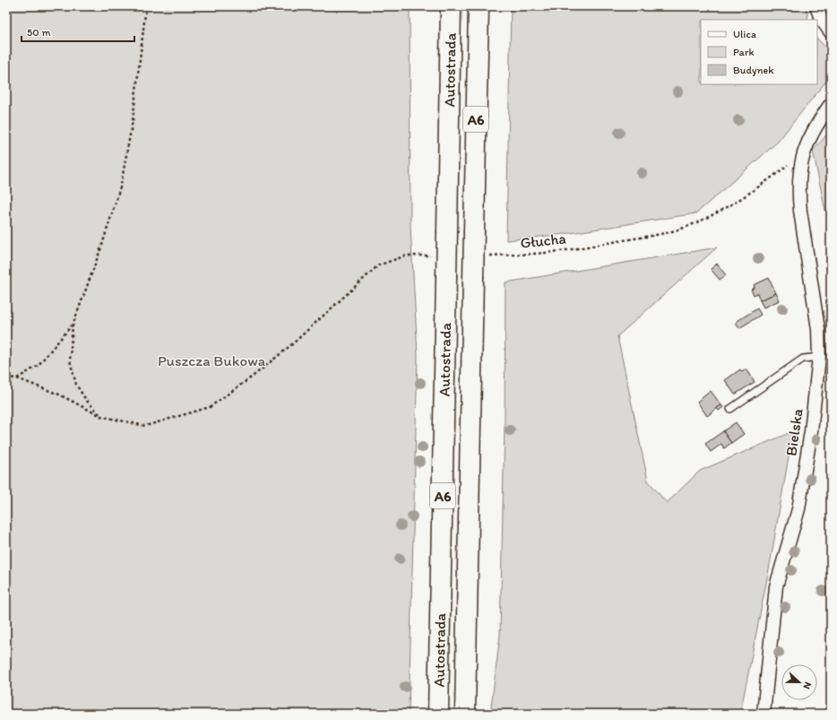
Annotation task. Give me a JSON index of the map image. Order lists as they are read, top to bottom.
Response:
{
  "streets": {
    "highway": ["Autostrada", "A6"],
    "street": ["Bielska"],
    "path": ["Głucha"]
  },
  "crossings": [
    ["Głucha", "Bielska"]
  ],
  "parks": ["Puszcza Bukowa"],
  "legend": ["Ulica", "Park", "Budynek"],
  "scale_bar": "50 m",
  "north": "right"
}
